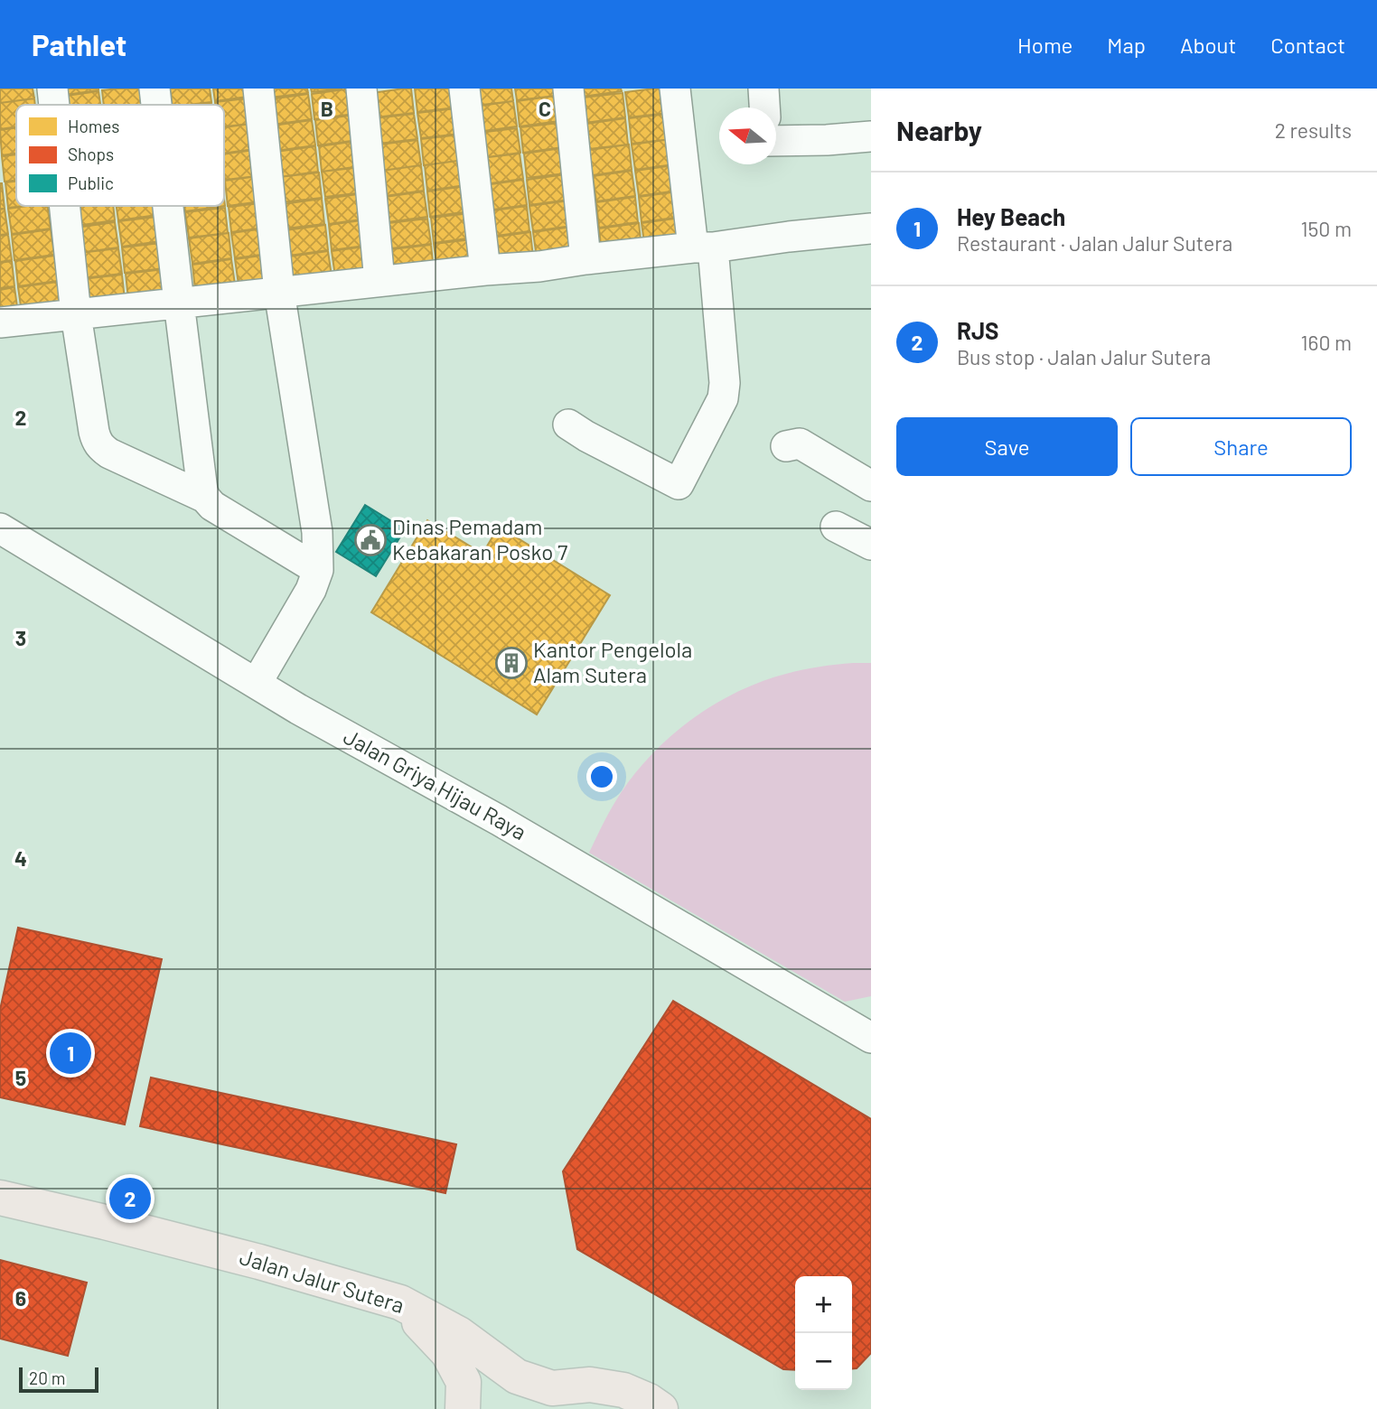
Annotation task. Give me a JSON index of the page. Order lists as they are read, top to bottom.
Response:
{
  "streets": {
    "main road": ["Jalan Jalur Sutera"],
    "street": ["Jalan Griya Hijau Raya"]
  },
  "places": {
    "public building": ["Dinas Pemadam Kebakaran Posko 7"],
    "building": ["Kantor Pengelola Alam Sutera"]
  },
  "legend": ["Homes", "Shops", "Public"],
  "scale_bar": "20 m",
  "north": "left",
  "page": {
    "header": "Pathlet",
    "nav": [
      "Home",
      "Map",
      "About",
      "Contact"
    ],
    "heading": ["Nearby", "2 results"],
    "list": [
      {
        "mark": "1",
        "name": "Hey Beach",
        "note": "Restaurant · Jalan Jalur Sutera",
        "value": "150 m"
      },
      {
        "mark": "2",
        "name": "RJS",
        "note": "Bus stop · Jalan Jalur Sutera",
        "value": "160 m"
      }
    ],
    "buttons": ["Save", "Share"],
    "pins": ["1", "2"],
    "map_buttons": ["+", "−"],
    "scale": "20 m"
  },
  "grid": {
    "columns": ["B", "C"],
    "rows": [
      "2",
      "3",
      "4",
      "5",
      "6"
    ]
  }
}
